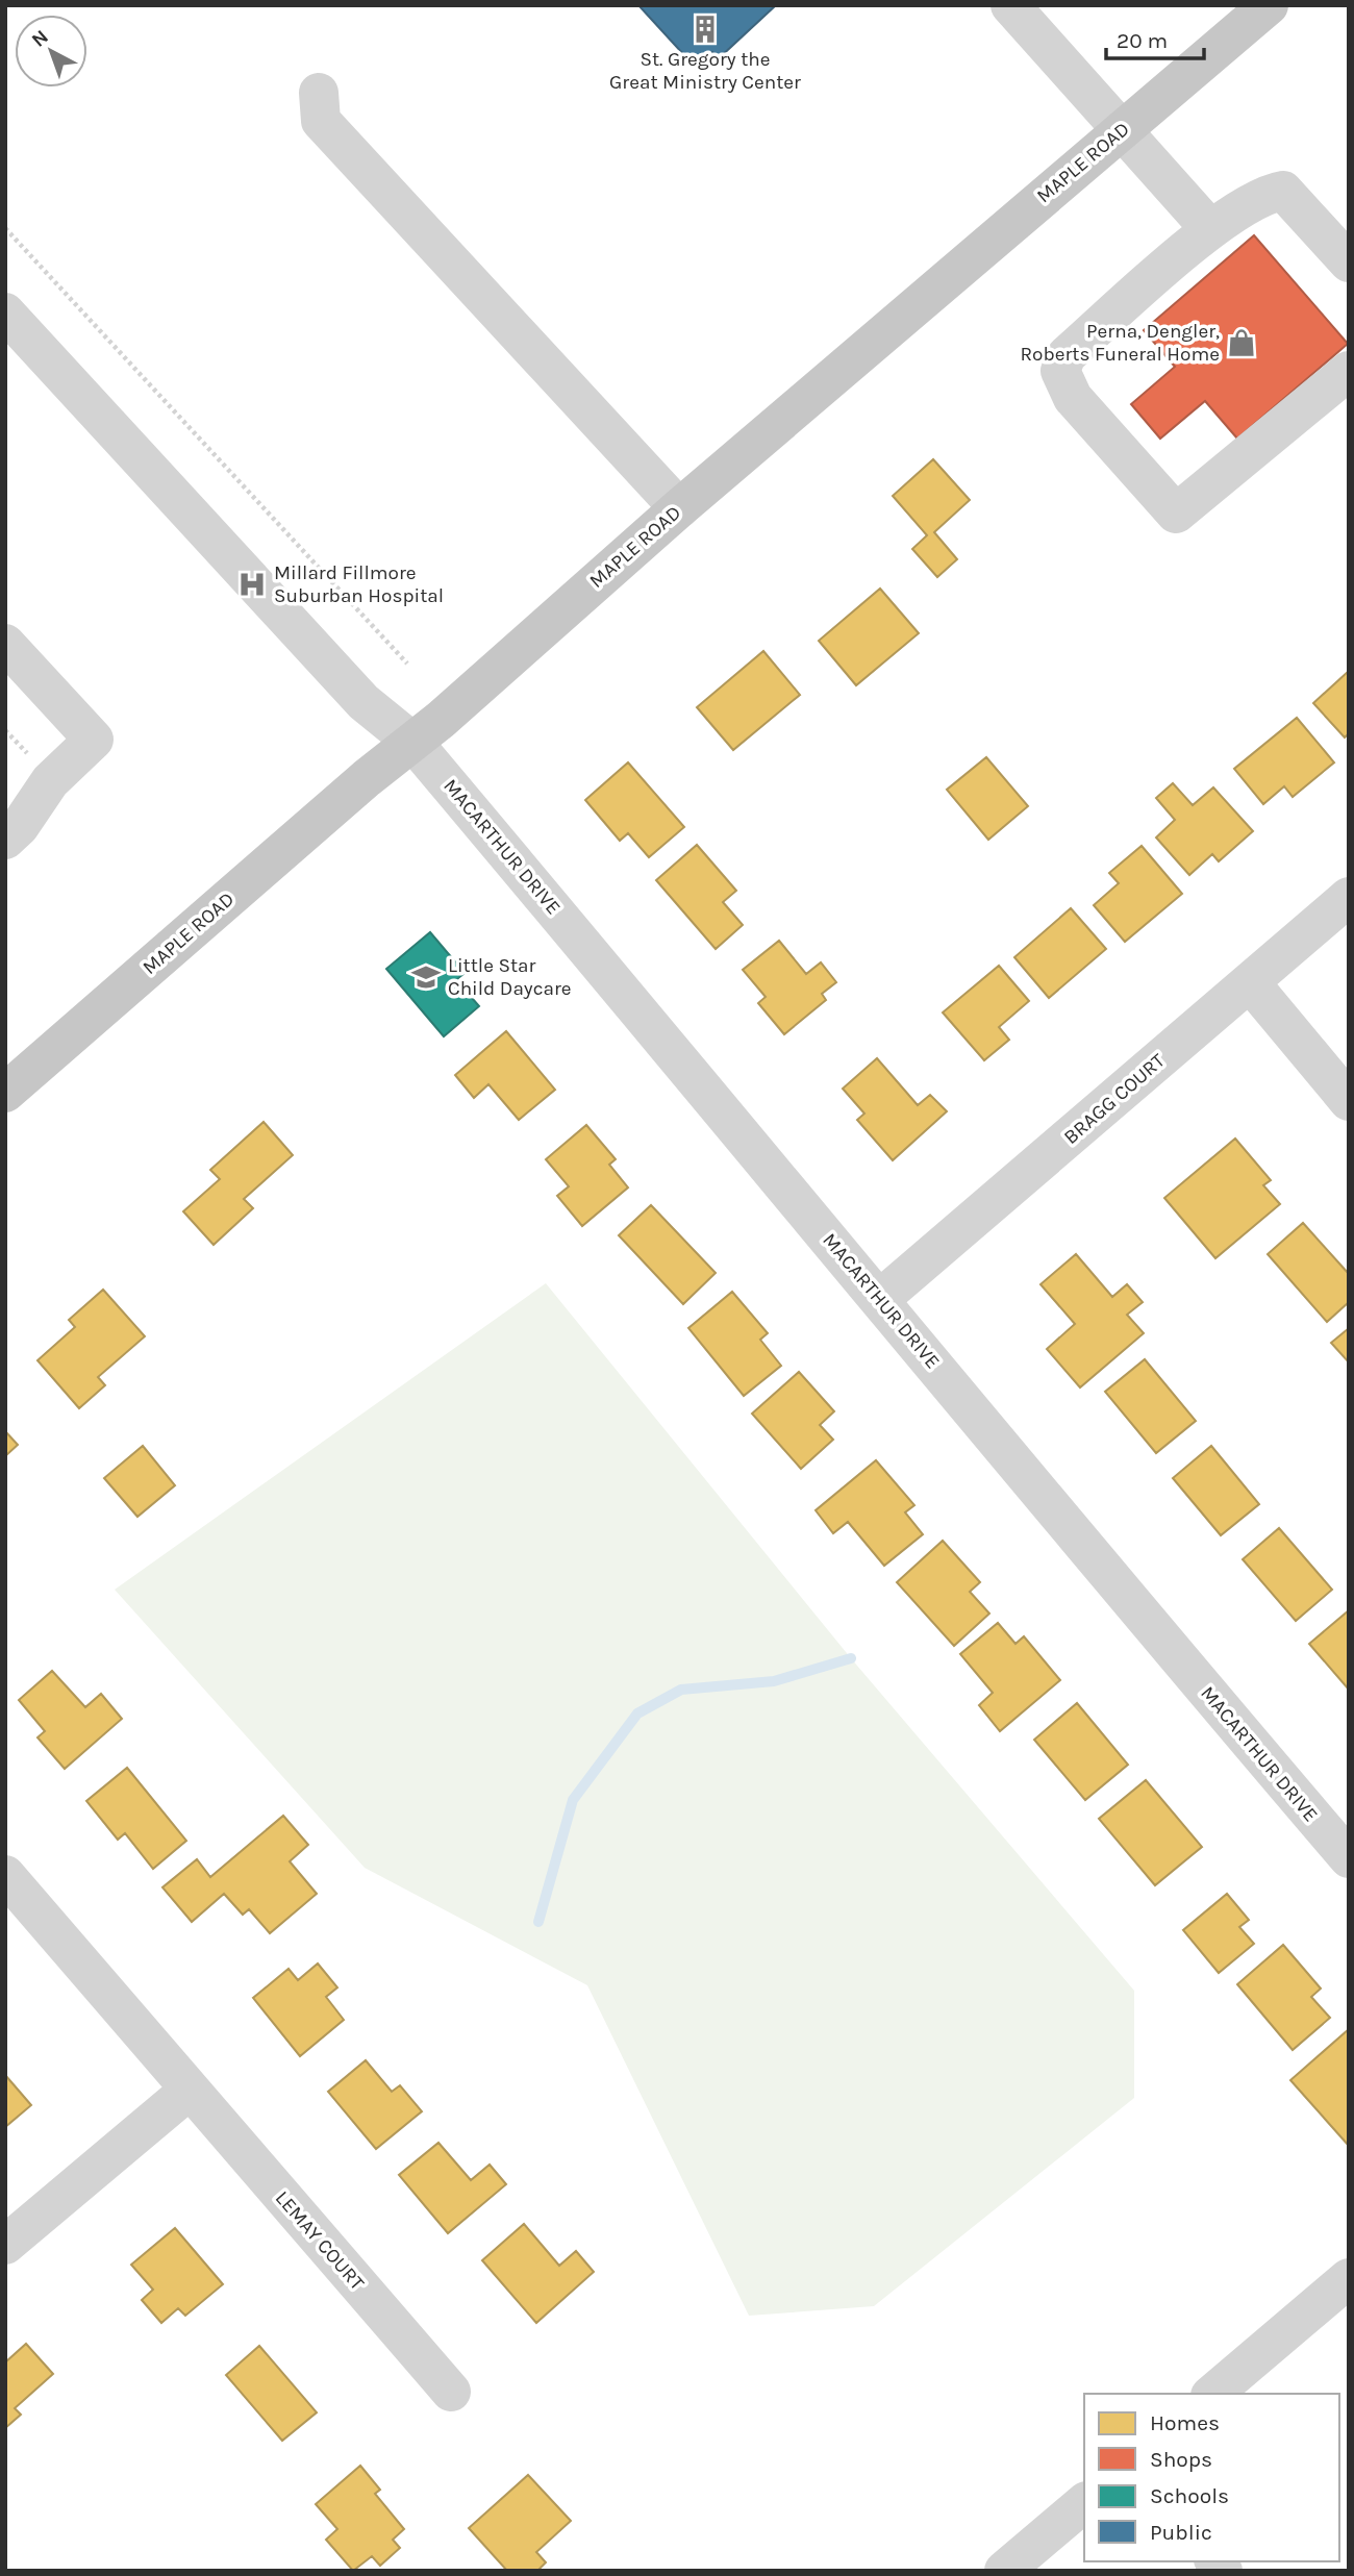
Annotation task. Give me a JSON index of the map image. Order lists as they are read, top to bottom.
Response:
{
  "streets": {
    "main road": ["MAPLE ROAD"],
    "street": ["MACARTHUR DRIVE", "BRAGG COURT", "LEMAY COURT"]
  },
  "crossings": [
    ["MAPLE ROAD", "MACARTHUR DRIVE"],
    ["MACARTHUR DRIVE", "BRAGG COURT"]
  ],
  "places": {
    "building": ["St. Gregory the Great Ministry Center"],
    "shop": ["Perna, Dengler, Roberts Funeral Home"],
    "hospital": ["Millard Fillmore Suburban Hospital"],
    "school or university": ["Little Star Child Daycare"]
  },
  "legend": [
    "Homes",
    "Shops",
    "Schools",
    "Public"
  ],
  "scale_bar": "20 m",
  "north": "top left"
}
